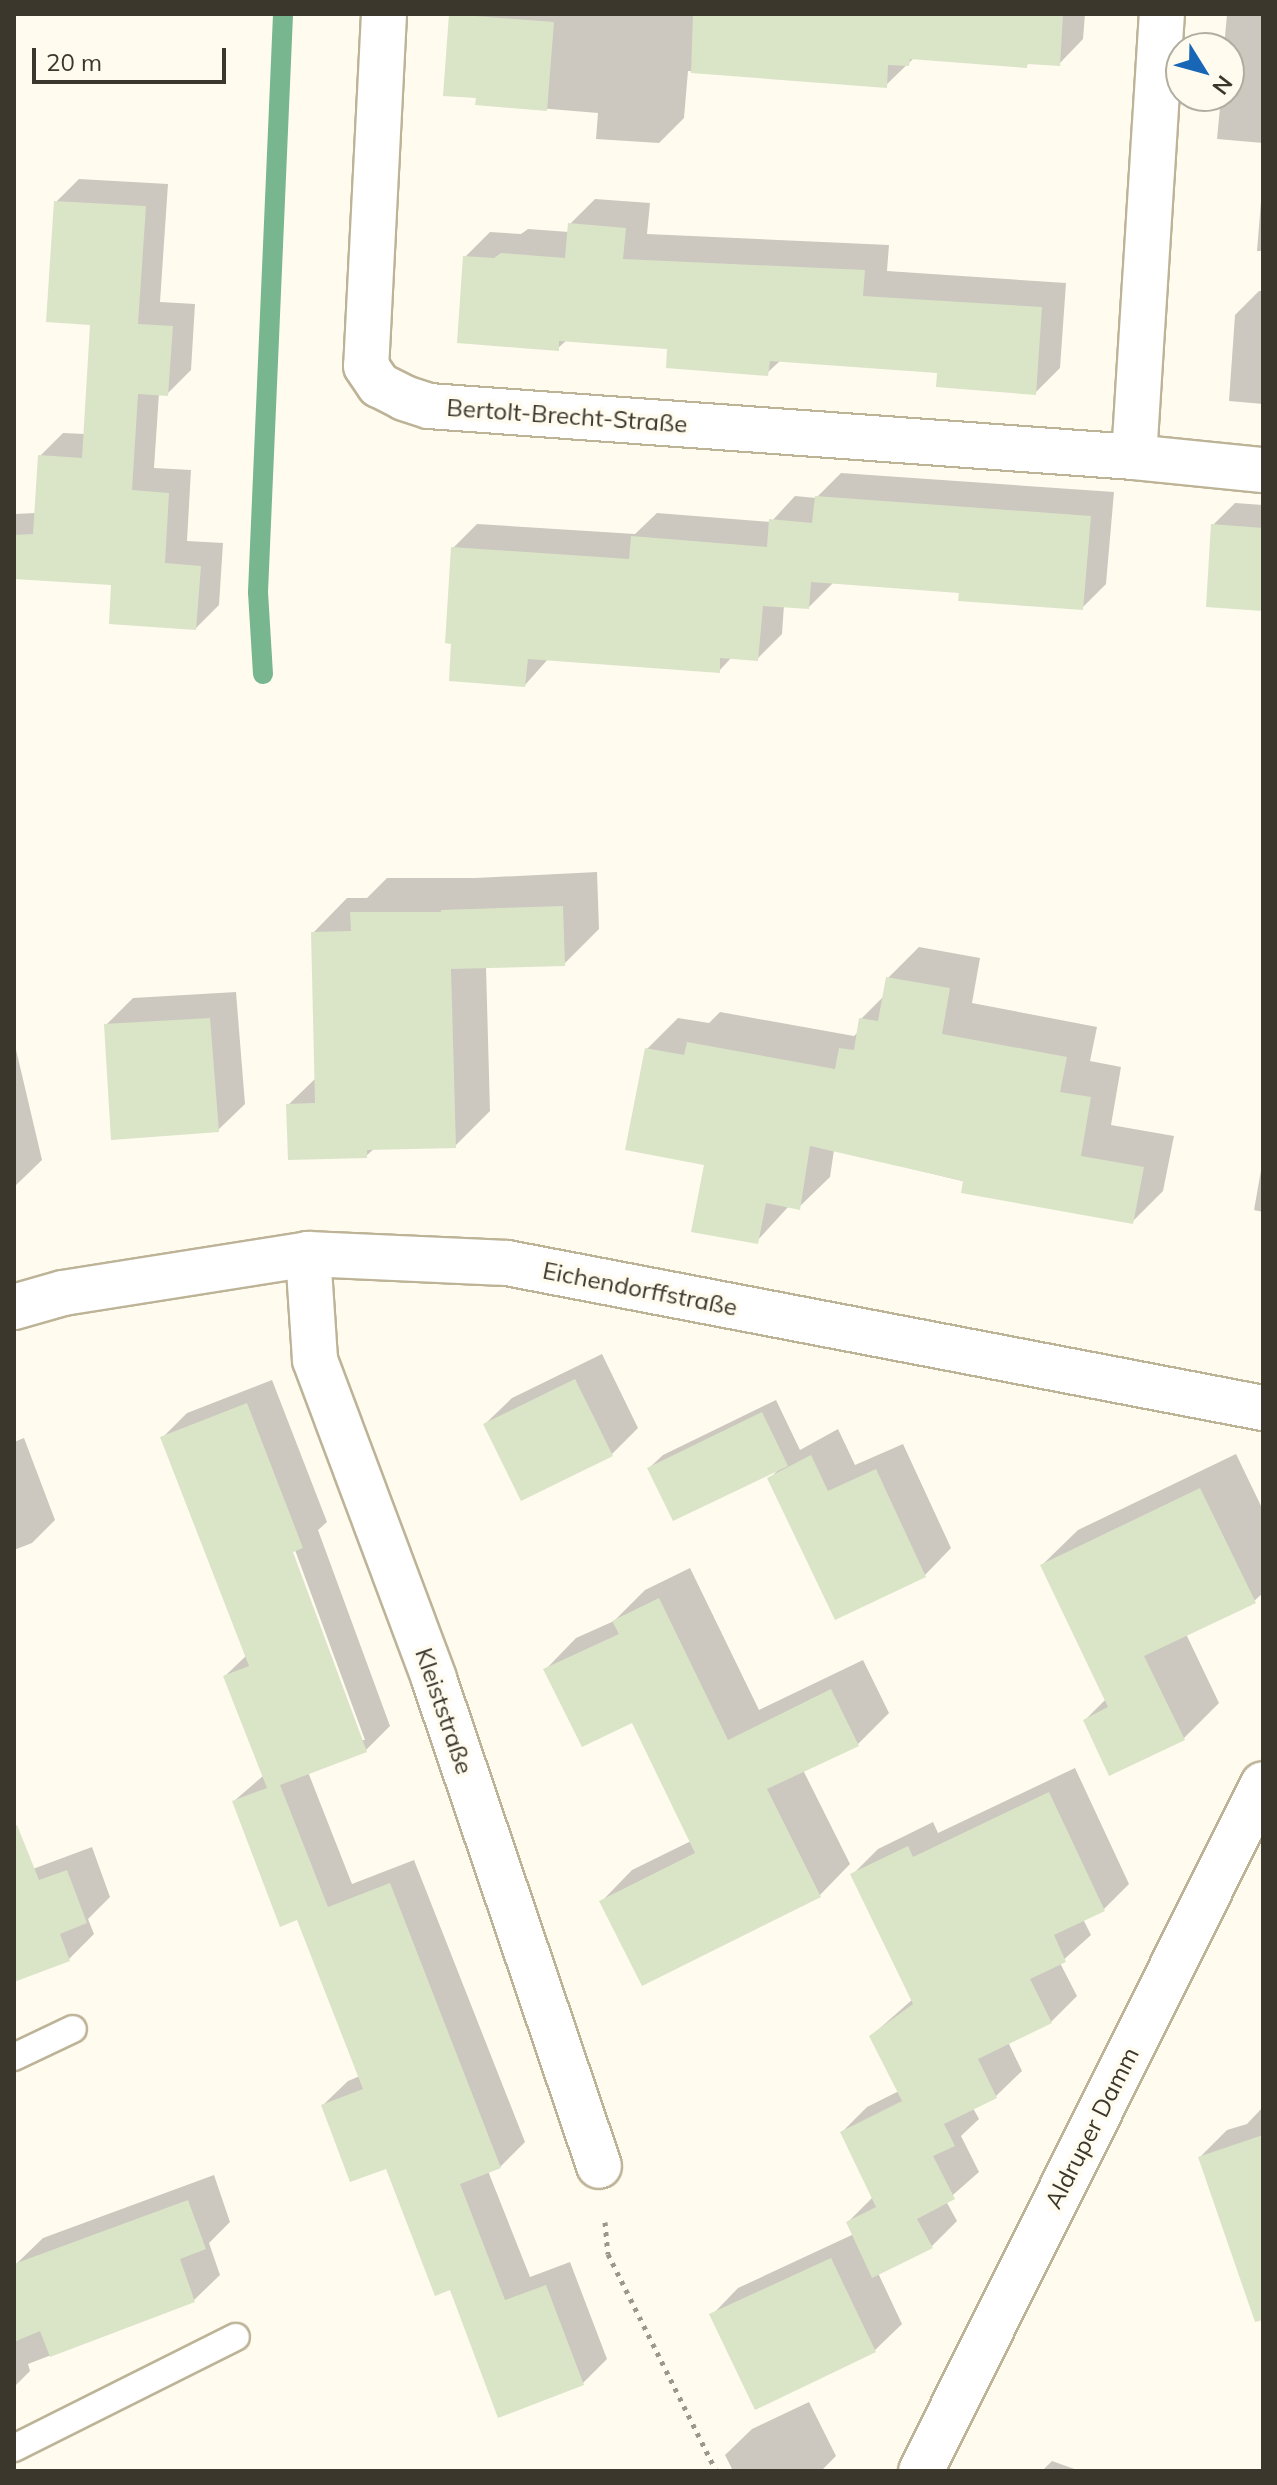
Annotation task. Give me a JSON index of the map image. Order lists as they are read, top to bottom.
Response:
{
  "streets": {
    "street": [
      "Bertolt-Brecht-Straße",
      "Eichendorffstraße",
      "Kleiststraße",
      "Aldruper Damm"
    ]
  },
  "crossings": [
    ["Eichendorffstraße", "Kleiststraße"]
  ],
  "scale_bar": "20 m",
  "north": "bottom right"
}
